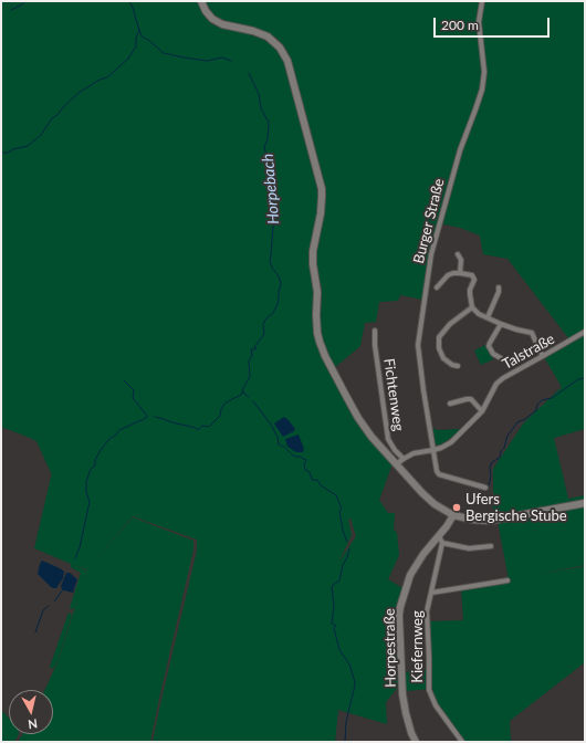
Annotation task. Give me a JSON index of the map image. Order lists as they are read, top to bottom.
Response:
{
  "streets": {
    "street": [
      "Burger Straße",
      "Talstraße",
      "Fichtenweg",
      "Kiefernweg",
      "Horpestraße"
    ]
  },
  "crossings": [
    ["Burger Straße", "Talstraße"],
    ["Talstraße", "Fichtenweg"],
    ["Kiefernweg", "Horpestraße"]
  ],
  "water": ["Horpebach"],
  "places": ["Ufers Bergische Stube"],
  "scale_bar": "200 m",
  "north": "bottom"
}
